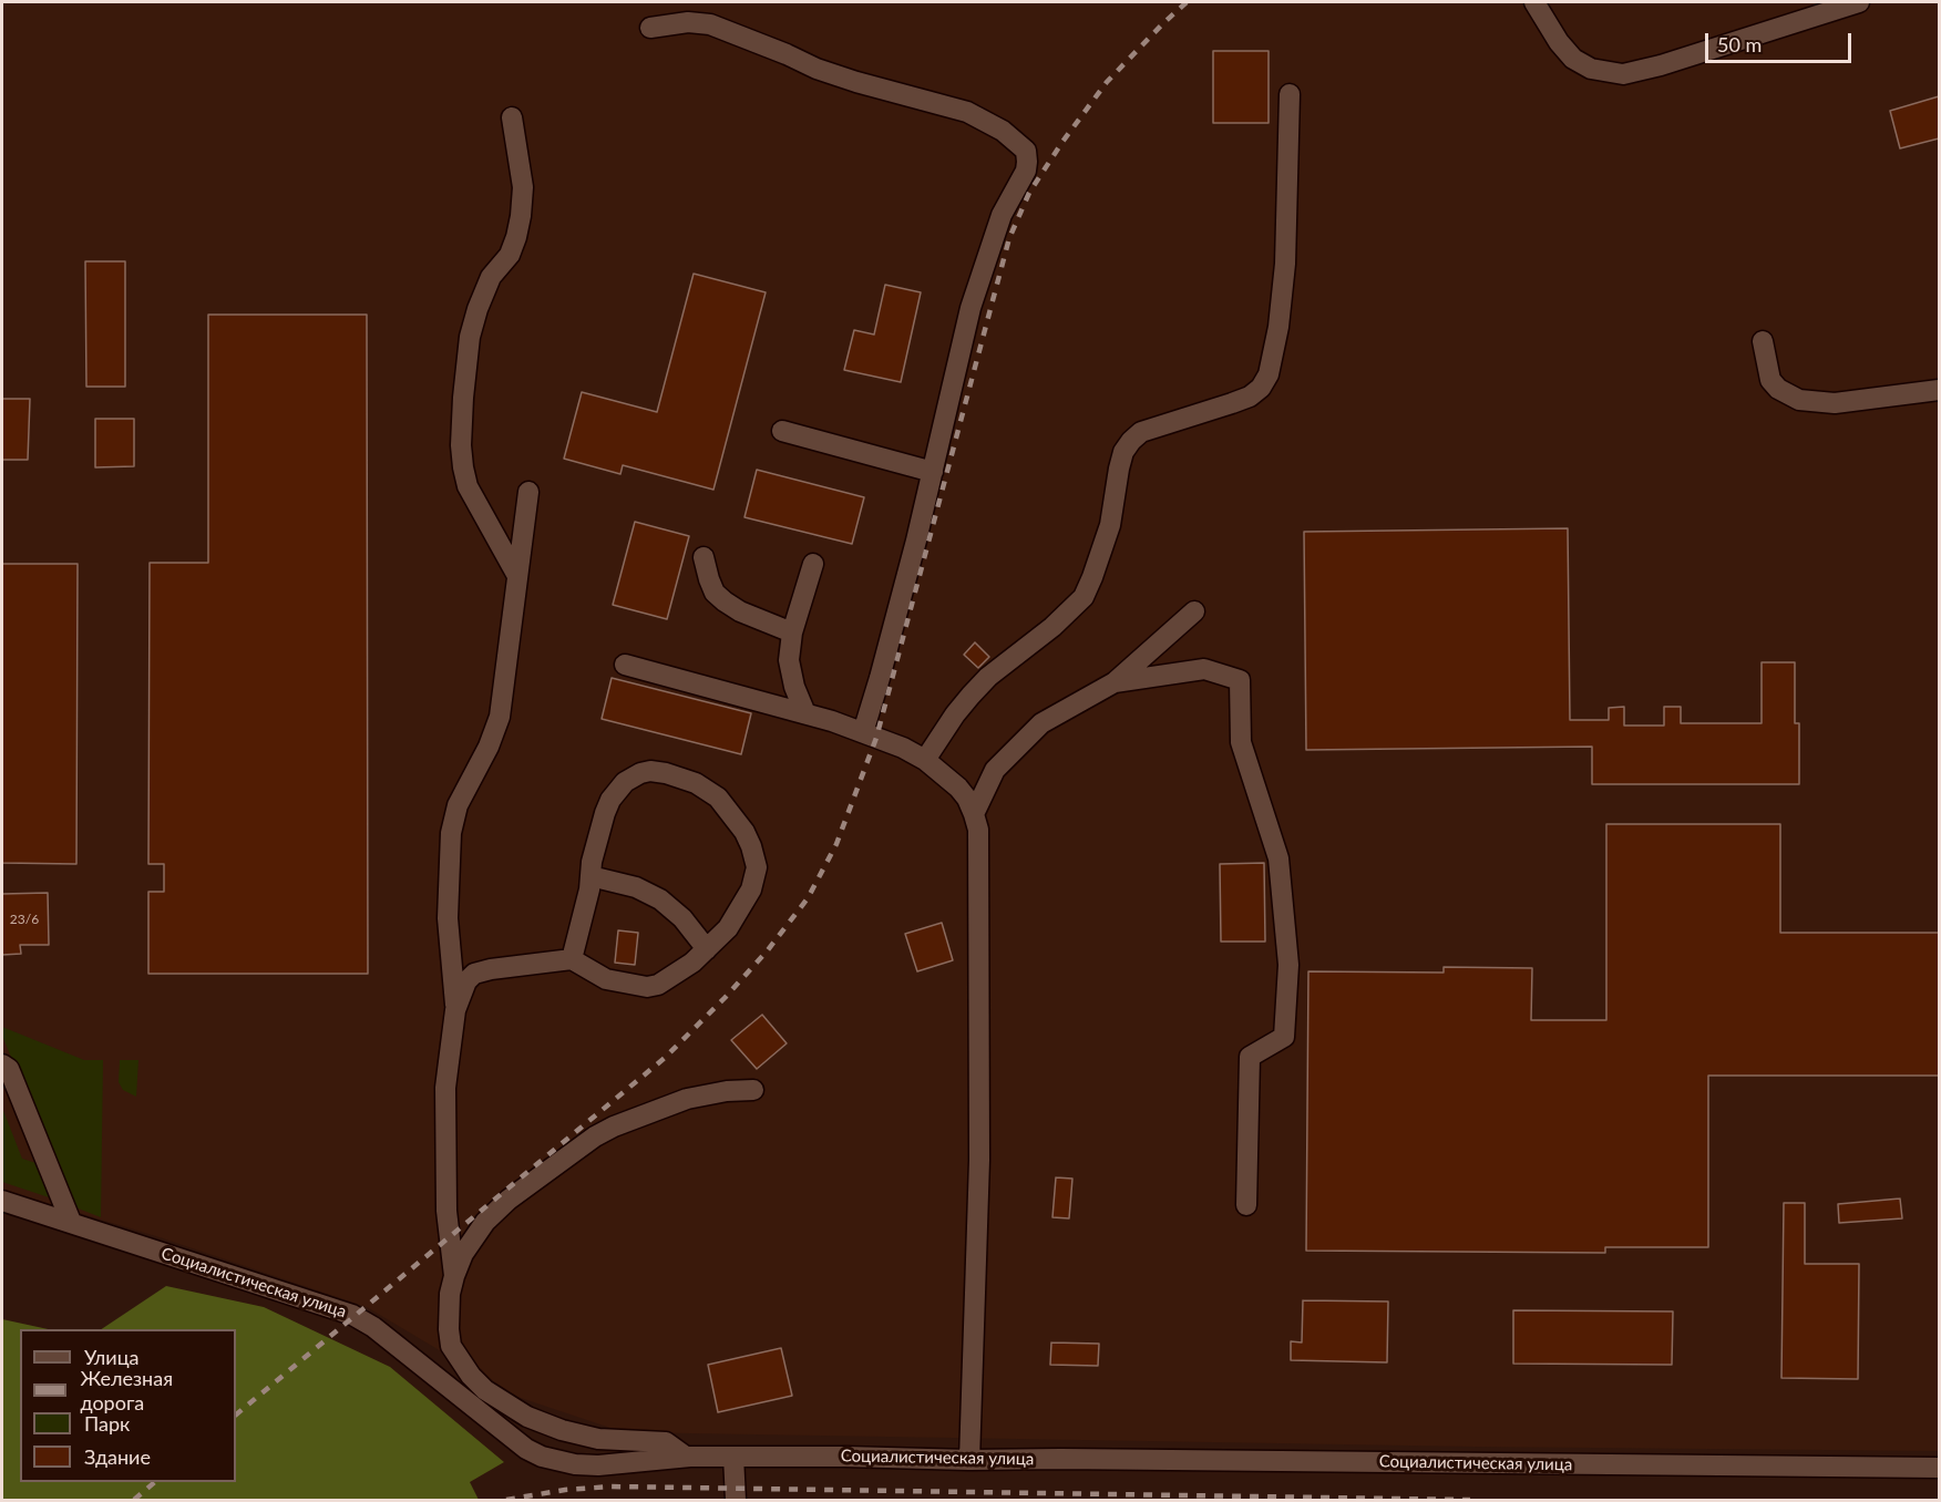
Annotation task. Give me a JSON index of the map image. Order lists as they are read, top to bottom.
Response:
{
  "streets": {
    "street": ["Социалистическая улица"]
  },
  "house_numbers": ["23/6"],
  "legend": [
    "Улица",
    "Железная дорога",
    "Парк",
    "Здание"
  ],
  "scale_bar": "50 m"
}
